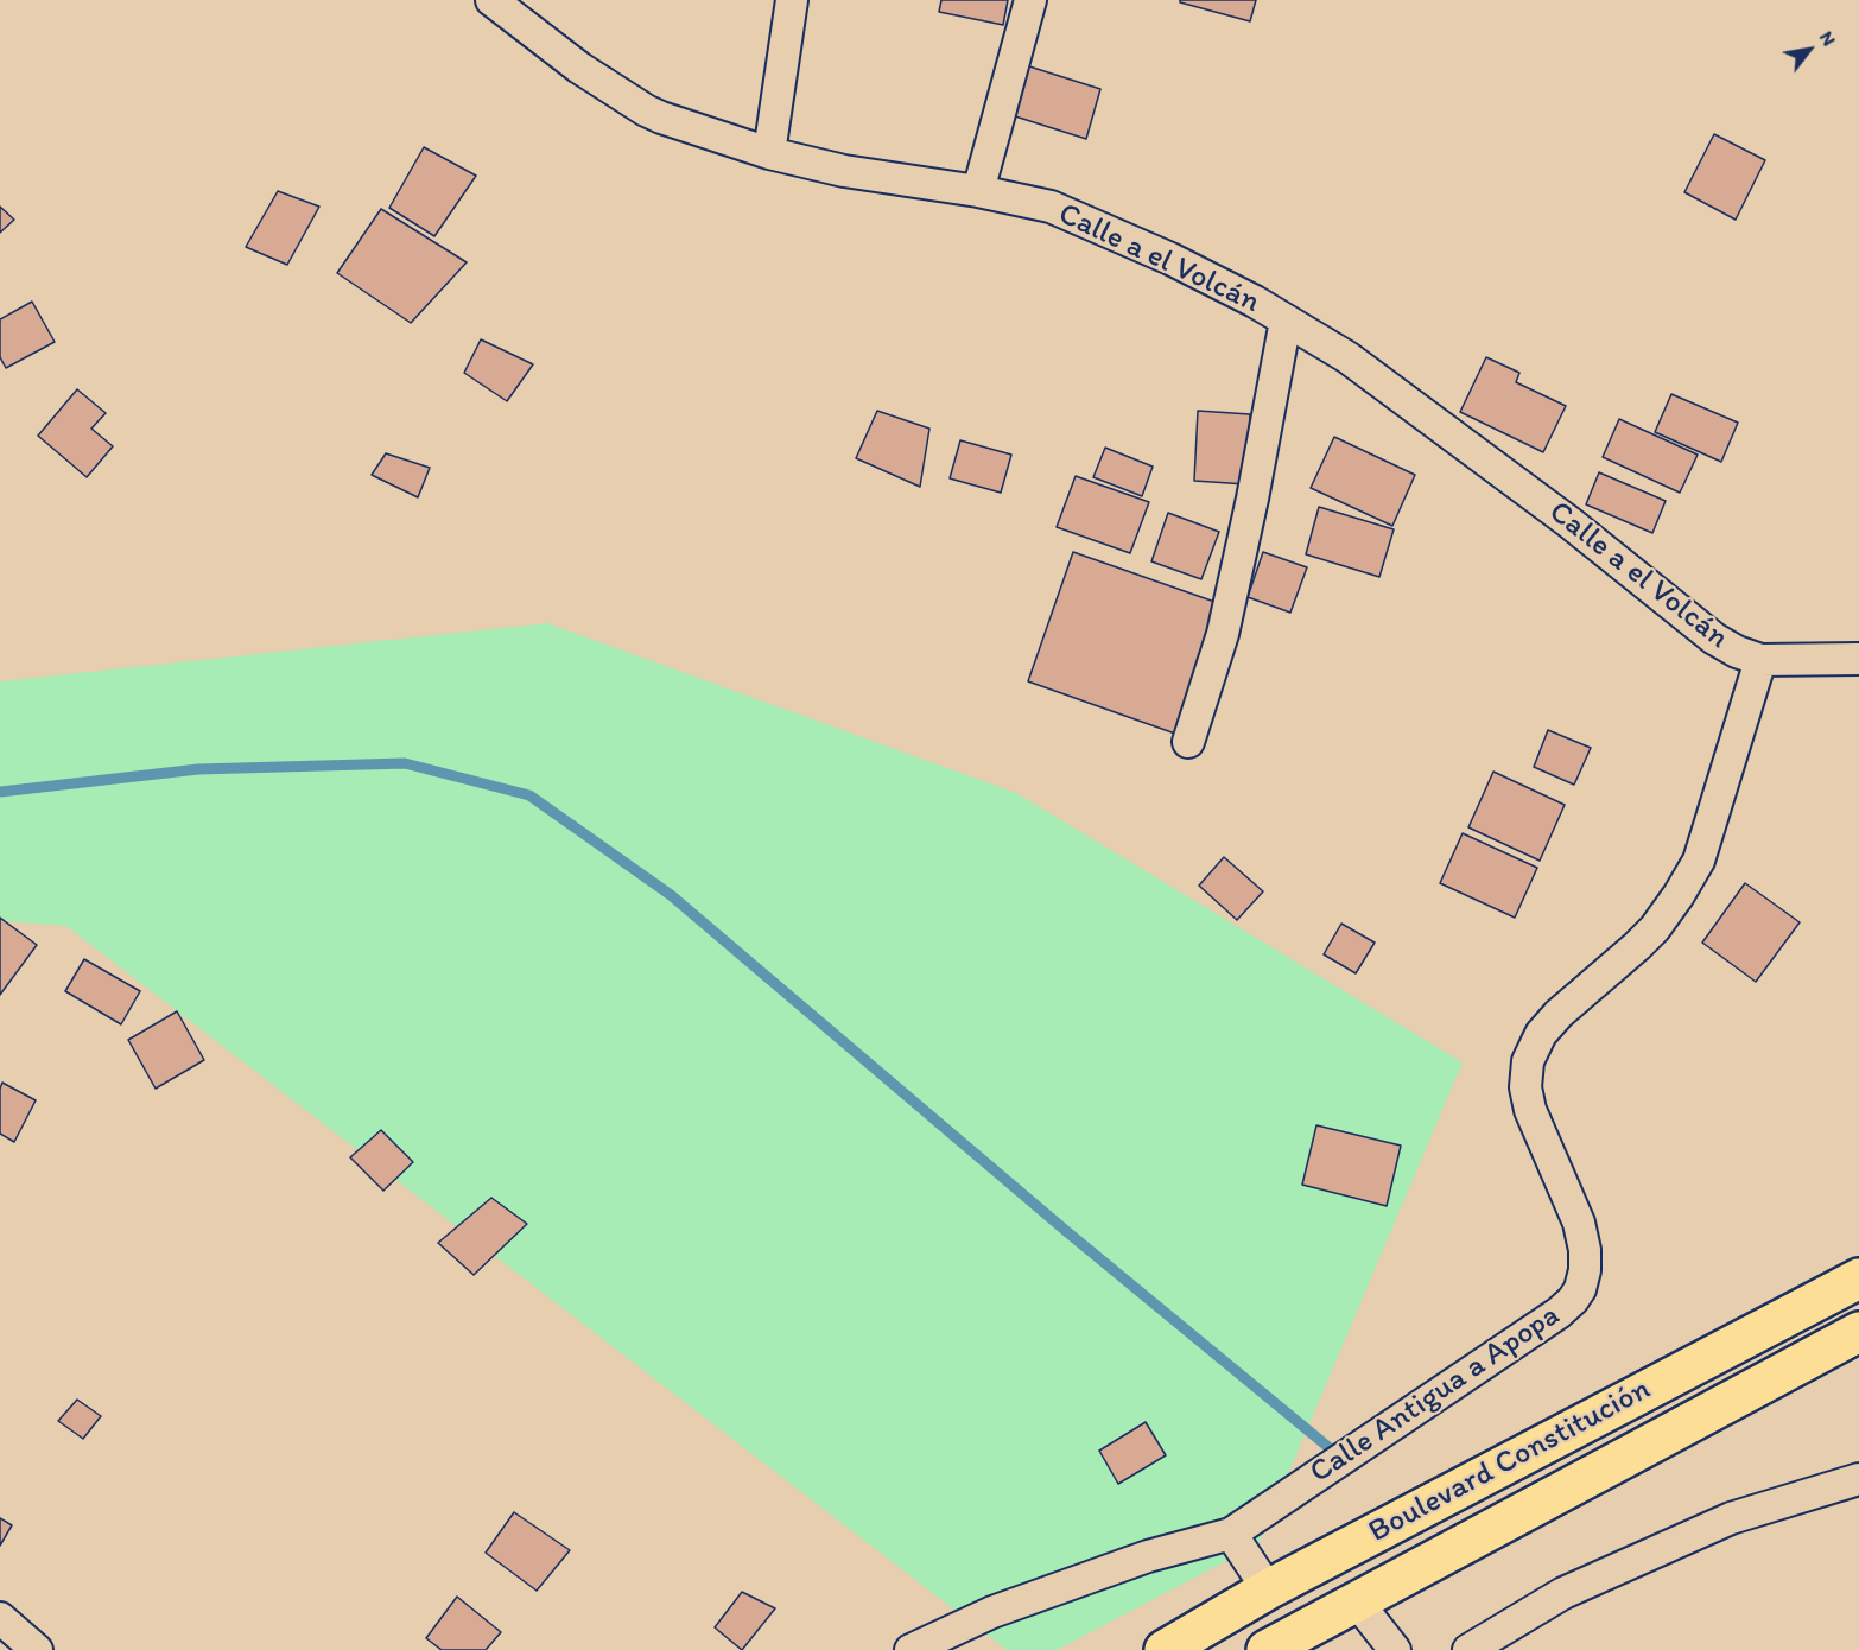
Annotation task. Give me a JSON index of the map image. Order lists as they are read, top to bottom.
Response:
{
  "streets": {
    "highway": ["Boulevard Constitución"],
    "street": ["Calle a el Volcán", "Calle Antigua a Apopa"]
  },
  "crossings": [
    ["Calle a el Volcán", "Calle Antigua a Apopa"]
  ],
  "north": "top right"
}
